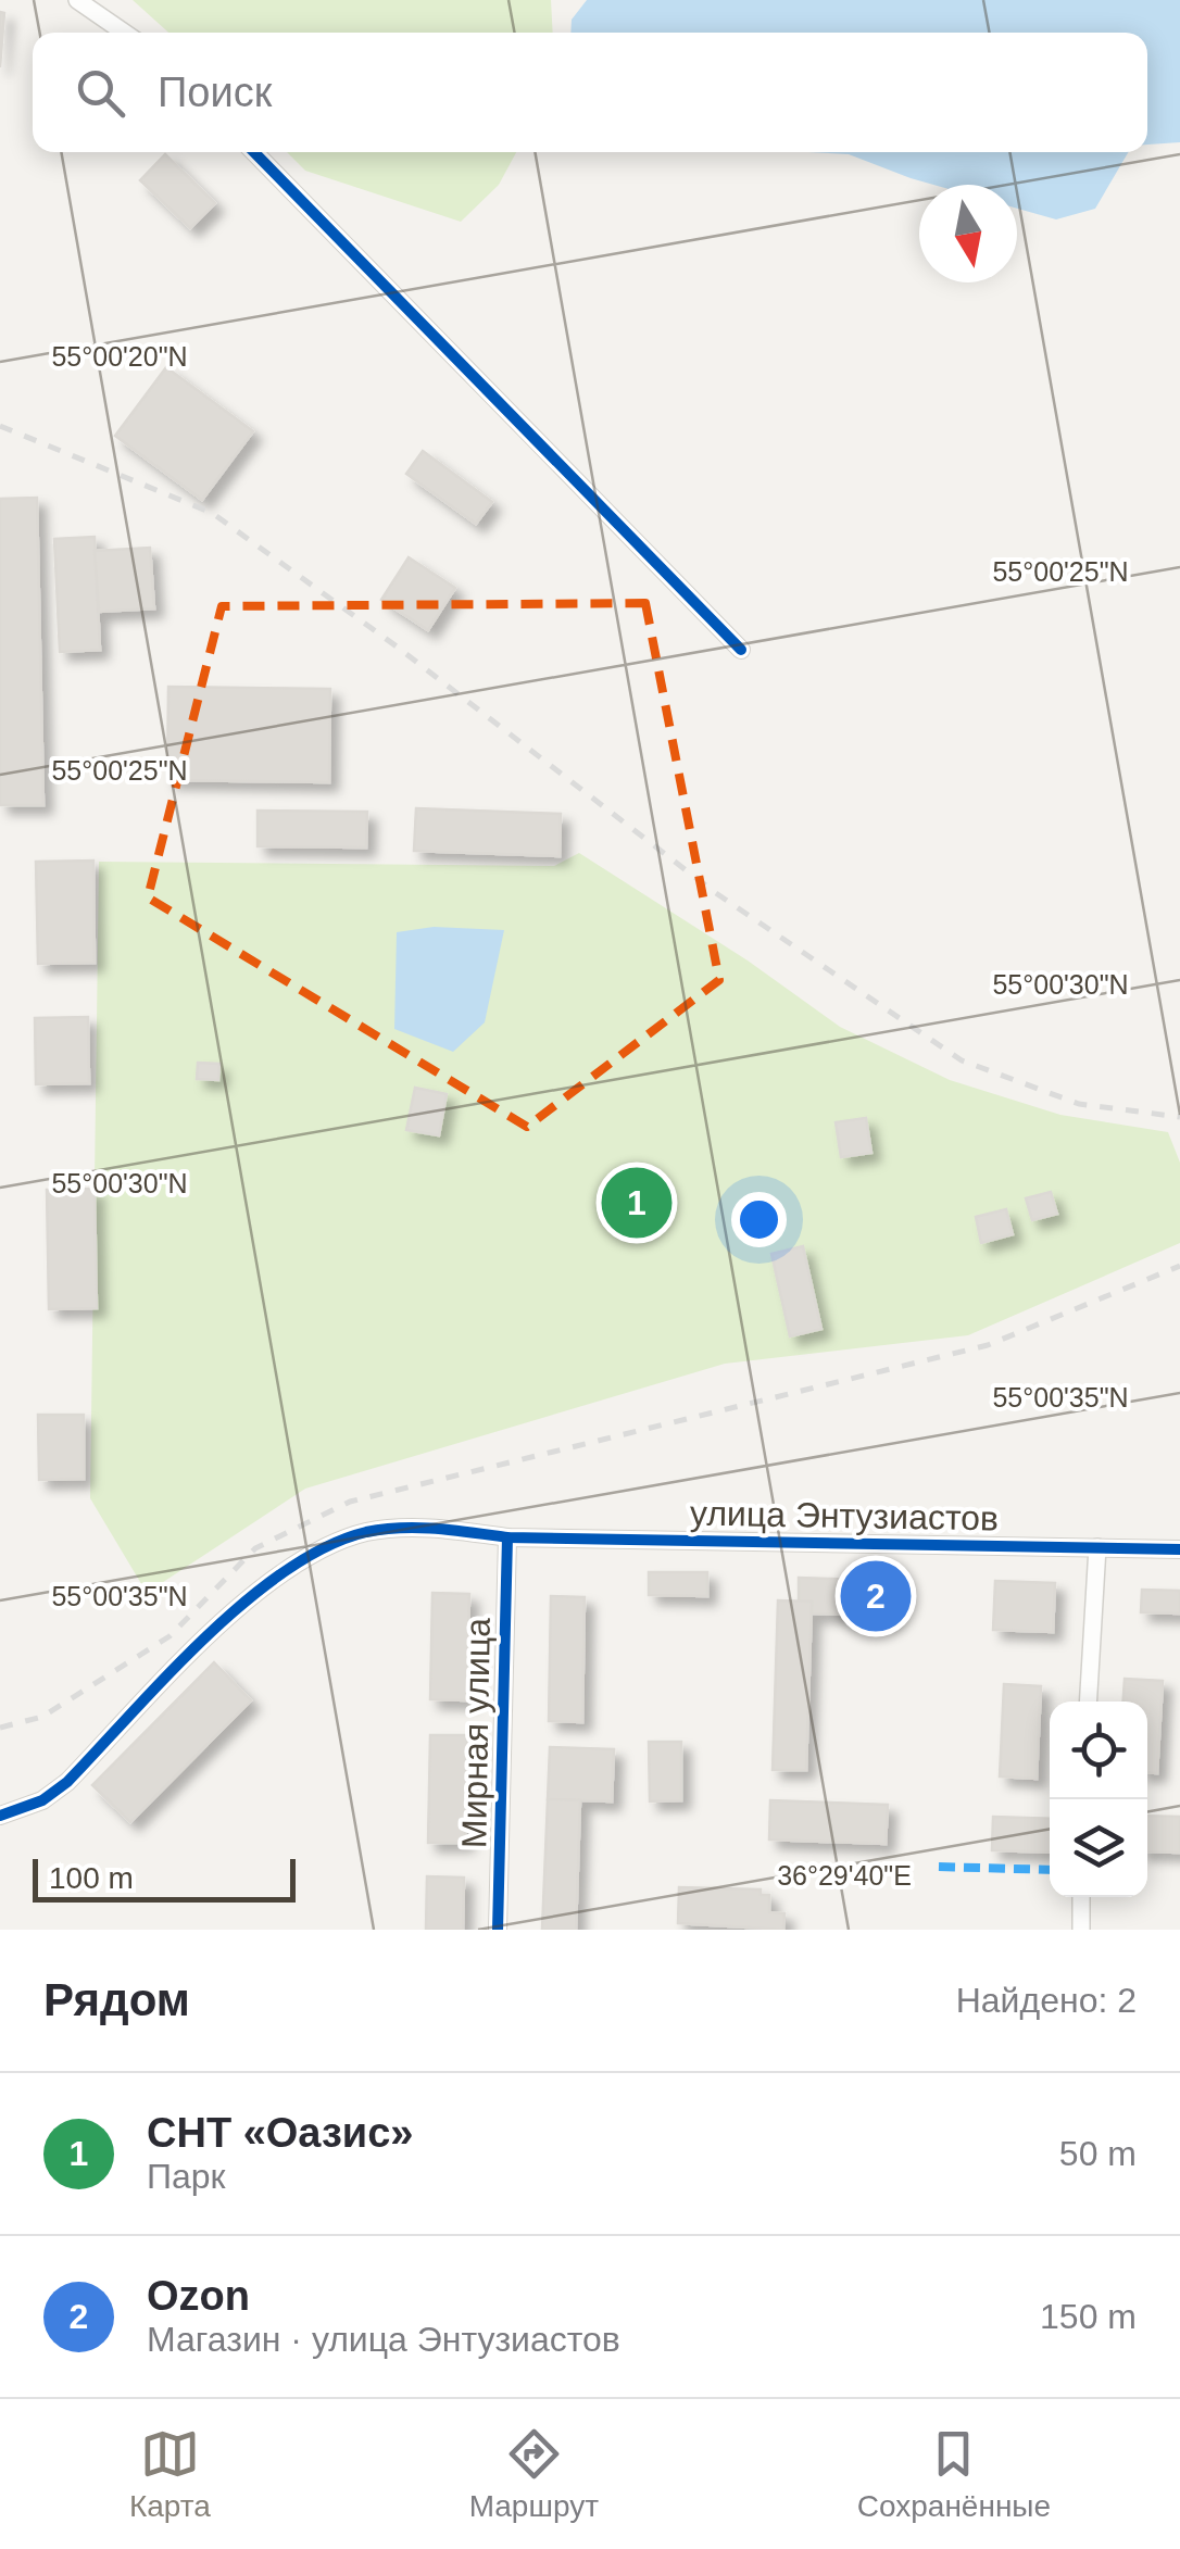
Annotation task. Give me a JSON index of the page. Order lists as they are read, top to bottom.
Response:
{
  "streets": {
    "street": ["улица Энтузиастов", "Мирная улица"]
  },
  "crossings": [
    ["улица Энтузиастов", "Мирная улица"]
  ],
  "scale_bar": "100 m",
  "north": "bottom",
  "page": {
    "search": "Поиск",
    "pins": ["1", "2"],
    "scale": "100 m",
    "heading": ["Рядом", "Найдено: 2"],
    "list": [
      {
        "mark": "1",
        "name": "СНТ «Оазис»",
        "note": "Парк",
        "value": "50 m"
      },
      {
        "mark": "2",
        "name": "Ozon",
        "note": "Магазин · улица Энтузиастов",
        "value": "150 m"
      }
    ],
    "nav": ["Карта", "Маршрут", "Сохранённые"]
  },
  "coordinates": [
    "55°00'20\"N",
    "55°00'25\"N",
    "55°00'30\"N",
    "55°00'35\"N",
    "36°29'40\"E"
  ]
}
